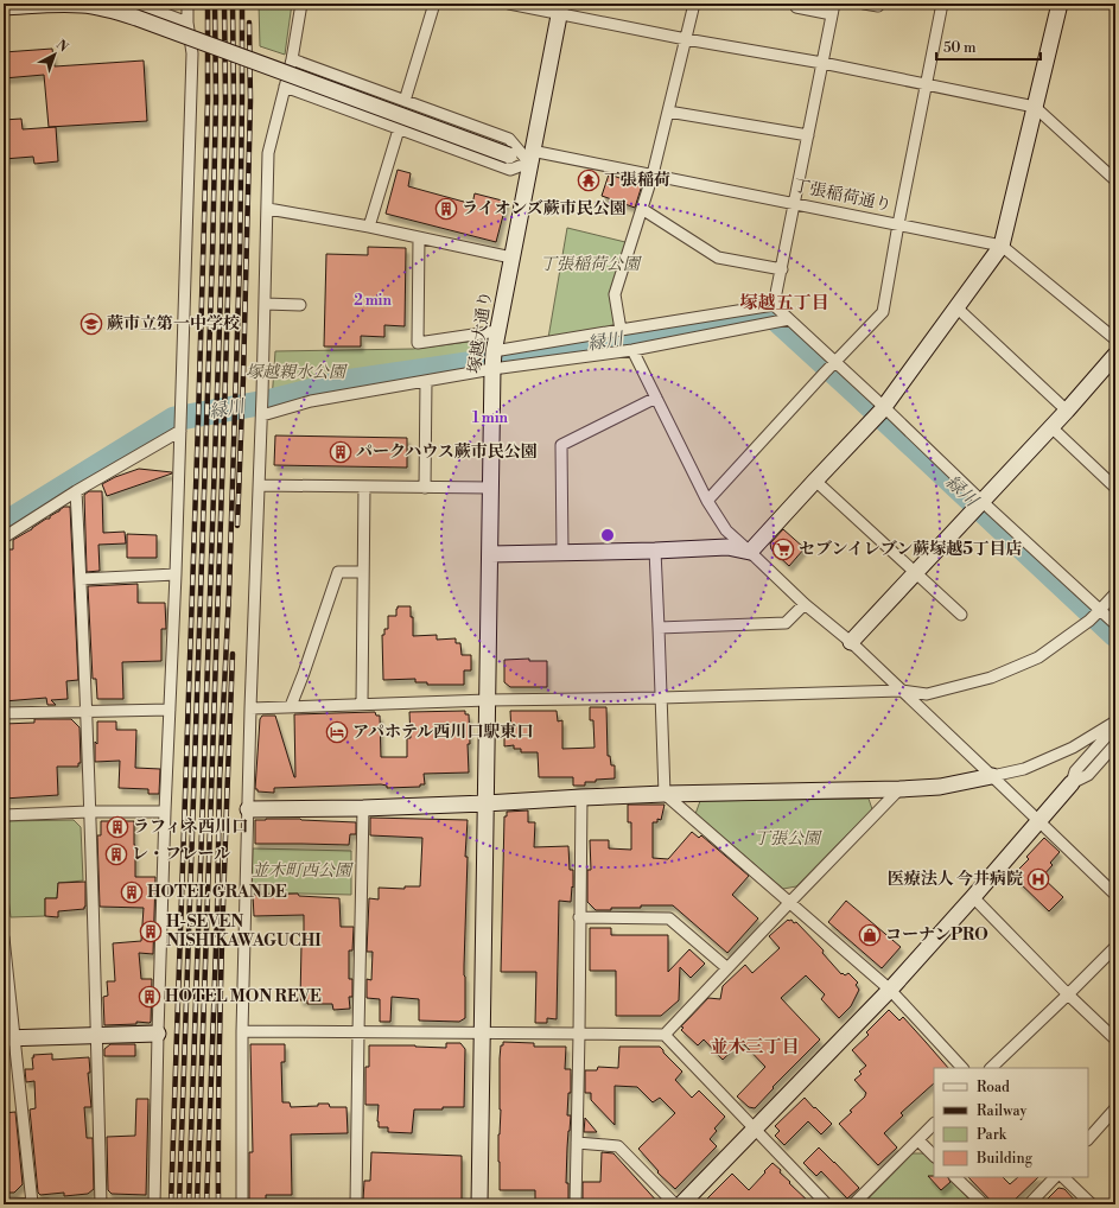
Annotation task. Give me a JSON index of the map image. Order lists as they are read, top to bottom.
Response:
{
  "streets": {
    "street": ["丁張稲荷通り", "塚越大通り"]
  },
  "crossings": [
    ["丁張稲荷通り", "塚越大通り"]
  ],
  "districts": ["塚越五丁目", "並木三丁目"],
  "water": ["緑川"],
  "parks": [
    "丁張稲荷公園",
    "塚越親水公園",
    "丁張公園",
    "並木町西公園"
  ],
  "places": {
    "temple": ["丁張稲荷"],
    "building": [
      "ライオンズ蕨市民公園",
      "パークハウス蕨市民公園",
      "ラフィネ西川口",
      "レ・フレール",
      "HOTEL GRANDE",
      "H-SEVEN NISHIKAWAGUCHI",
      "HOTEL MON REVE"
    ],
    "school or university": ["蕨市立第一中学校"],
    "supermarket": ["セブンイレブン蕨塚越5丁目店"],
    "hotel": ["アパホテル西川口駅東口"],
    "hospital": ["医療法人 今井病院"],
    "shop": ["コーナンPRO"]
  },
  "legend": [
    "Road",
    "Railway",
    "Park",
    "Building"
  ],
  "scale_bar": "50 m",
  "north": "top right",
  "rings": ["2 min", "1 min"]
}
